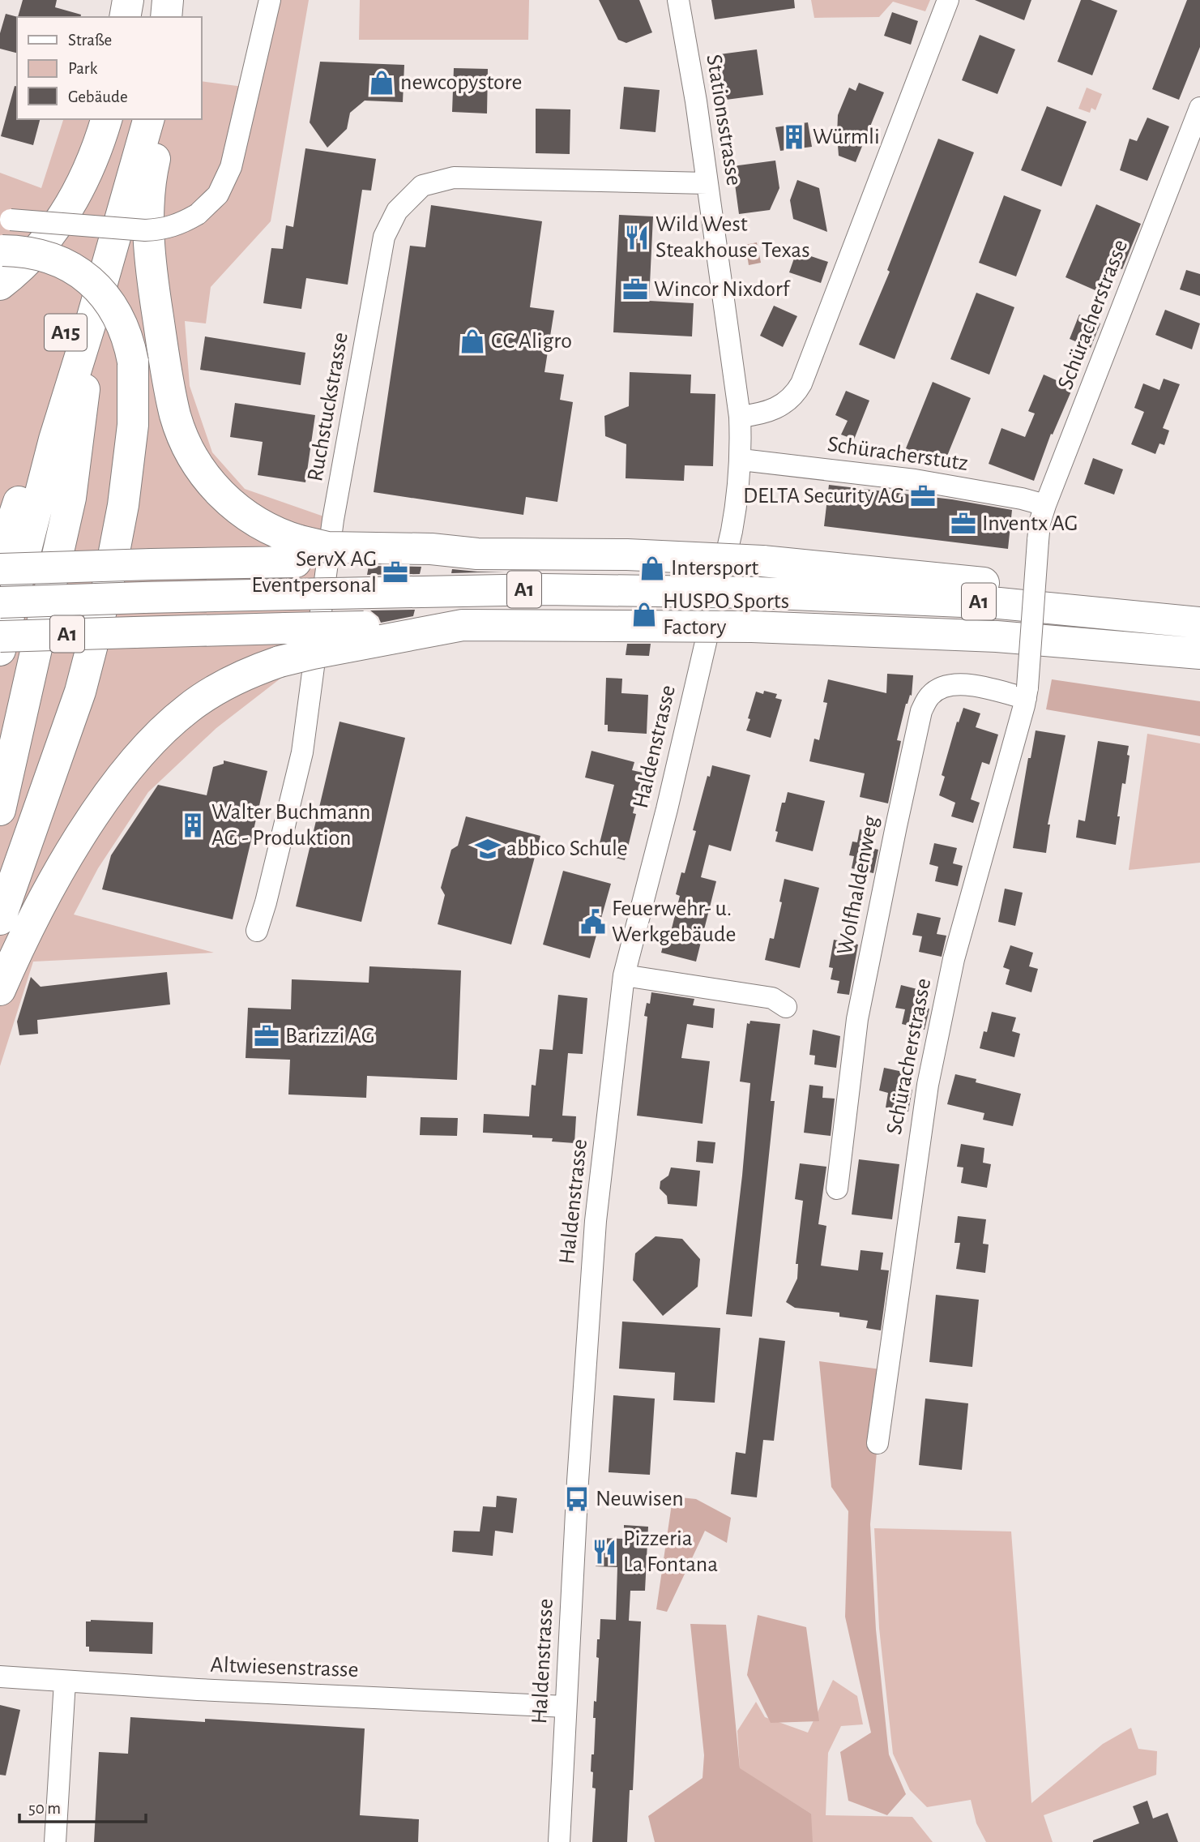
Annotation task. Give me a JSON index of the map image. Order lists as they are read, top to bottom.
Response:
{
  "streets": {
    "highway": ["A15", "A1"],
    "street": [
      "Stationsstrasse",
      "Schüracherstrasse",
      "Ruchstuckstrasse",
      "Schüracherstutz",
      "Haldenstrasse",
      "Wolfhaldenweg",
      "Altwiesenstrasse"
    ]
  },
  "crossings": [
    ["Stationsstrasse", "Ruchstuckstrasse"],
    ["Stationsstrasse", "Haldenstrasse"],
    ["Schüracherstrasse", "Schüracherstutz"],
    ["Schüracherstrasse", "Wolfhaldenweg"],
    ["Schüracherstutz", "Haldenstrasse"],
    ["Haldenstrasse", "Altwiesenstrasse"]
  ],
  "places": {
    "shop": [
      "newcopystore",
      "CC Aligro",
      "Intersport",
      "HUSPO Sports Factory"
    ],
    "building": ["Würmli", "Walter Buchmann AG - Produktion"],
    "restaurant": ["Wild West Steakhouse Texas", "Pizzeria La Fontana"],
    "office": [
      "Wincor Nixdorf",
      "DELTA Security AG",
      "Inventx AG",
      "ServX AG Eventpersonal",
      "Barizzi AG"
    ],
    "school or university": ["abbico Schule"],
    "public building": ["Feuerwehr- u. Werkgebäude"],
    "bus stop": ["Neuwisen"]
  },
  "legend": ["Straße", "Park", "Gebäude"],
  "scale_bar": "50 m"
}
